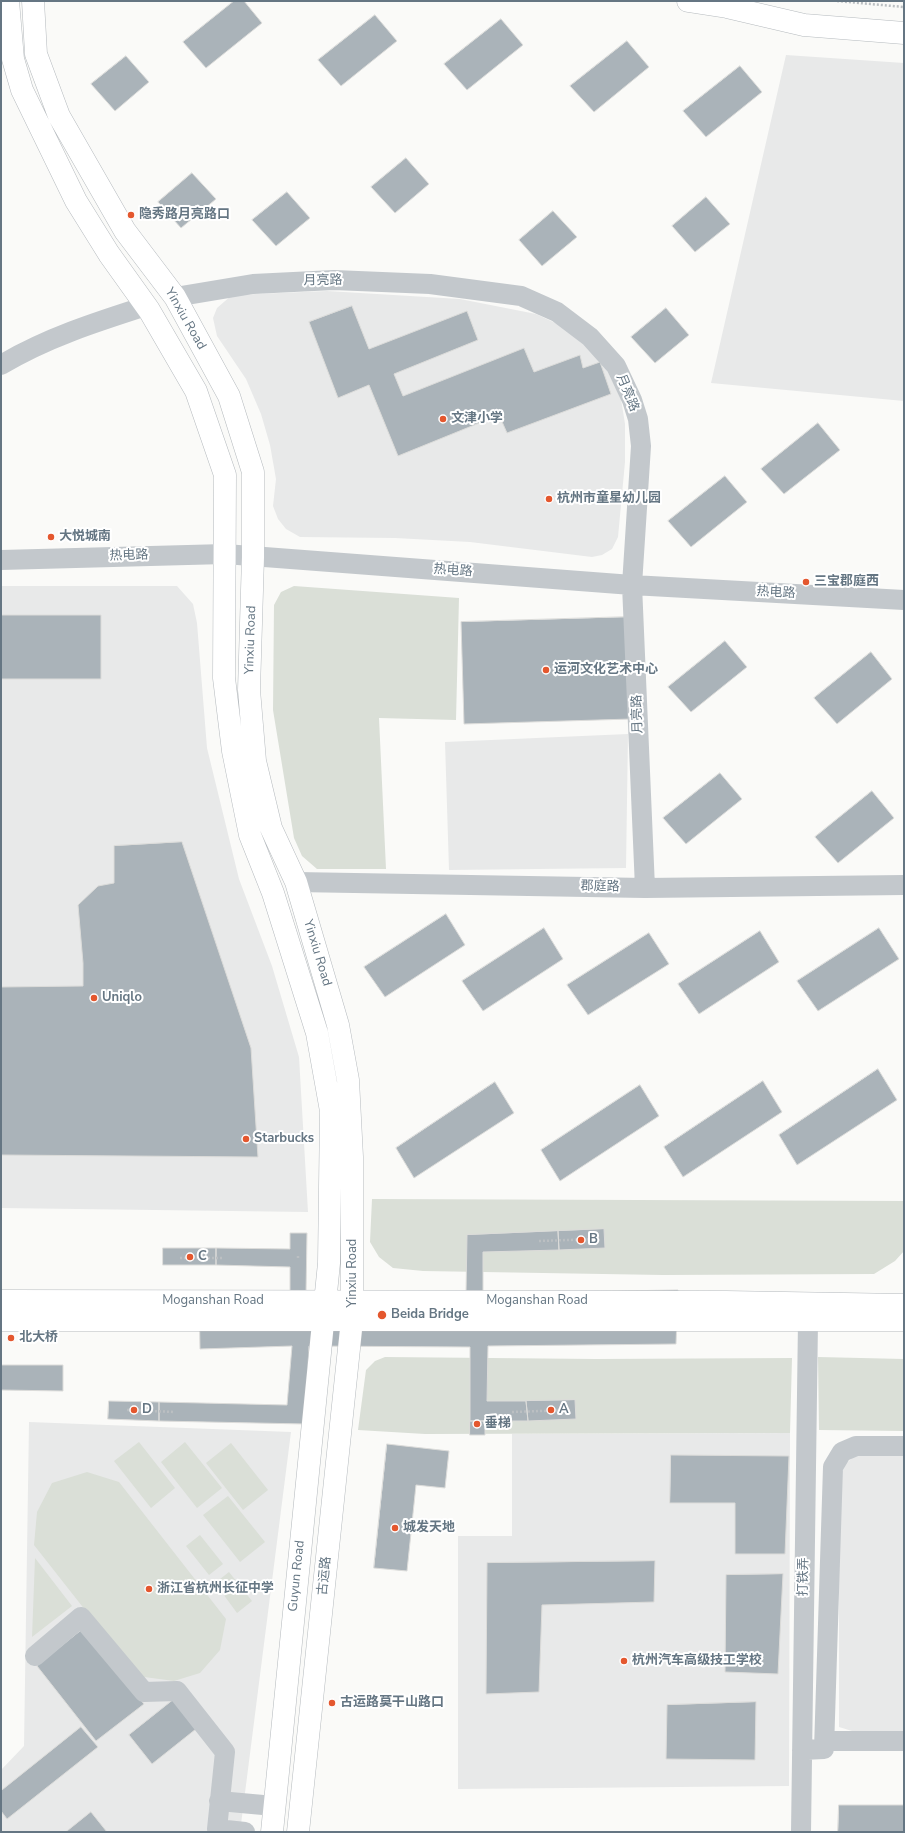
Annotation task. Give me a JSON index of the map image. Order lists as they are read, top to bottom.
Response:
{
  "streets": {
    "main road": [
      "Yinxiu Road",
      "Moganshan Road",
      "Guyun Road",
      "古运路"
    ],
    "street": [
      "月亮路",
      "热电路",
      "郡庭路",
      "打铁弄"
    ]
  },
  "crossings": [
    ["月亮路", "Yinxiu Road"],
    ["月亮路", "热电路"],
    ["月亮路", "郡庭路"],
    ["Yinxiu Road", "热电路"],
    ["Yinxiu Road", "郡庭路"],
    ["Yinxiu Road", "Moganshan Road"],
    ["Yinxiu Road", "Guyun Road"],
    ["Yinxiu Road", "古运路"],
    ["Moganshan Road", "Guyun Road"],
    ["Moganshan Road", "古运路"],
    ["Moganshan Road", "打铁弄"]
  ],
  "places": [
    "隐秀路月亮路口",
    "文津小学",
    "杭州市童星幼儿园",
    "大悦城南",
    "三宝郡庭西",
    "运河文化艺术中心",
    "Uniqlo",
    "Starbucks",
    "B",
    "C",
    "Beida Bridge",
    "北大桥",
    "D",
    "A",
    "垂梯",
    "城发天地",
    "浙江省杭州长征中学",
    "杭州汽车高级技工学校",
    "古运路莫干山路口"
  ]
}
